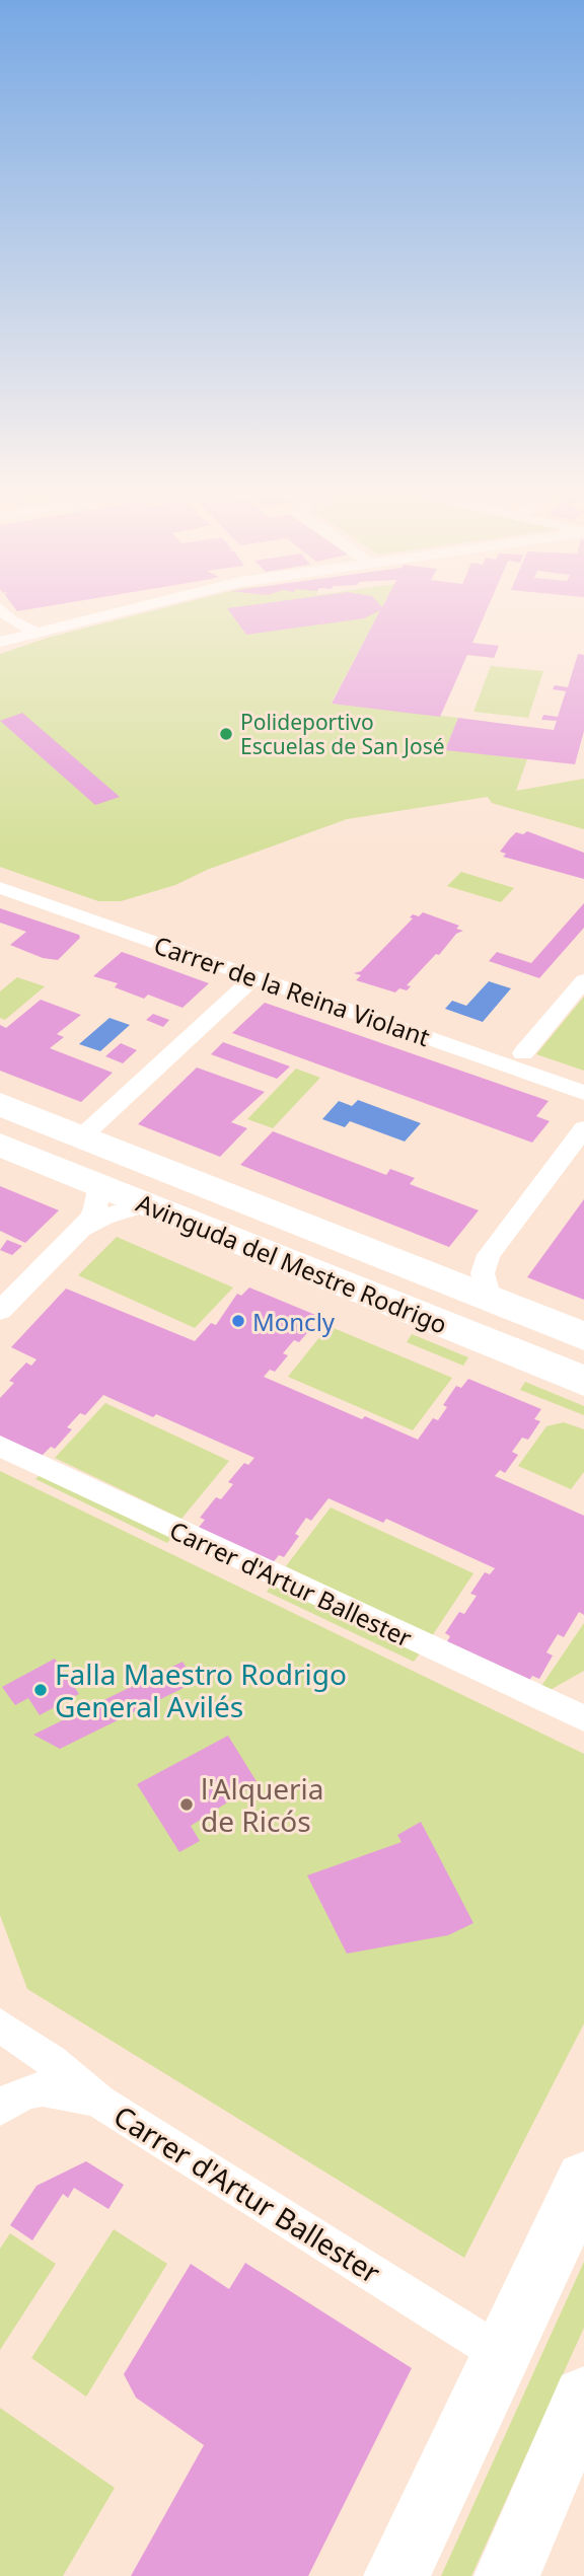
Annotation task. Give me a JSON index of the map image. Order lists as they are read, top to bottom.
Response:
{
  "streets": {
    "main road": ["Avinguda del Mestre Rodrigo"],
    "street": ["Carrer de la Reina Violant", "Carrer d'Artur Ballester"]
  },
  "places": [
    "Polideportivo Escuelas de San José",
    "Moncly",
    "Falla Maestro Rodrigo General Avilés",
    "l'Alqueria de Ricós"
  ]
}
